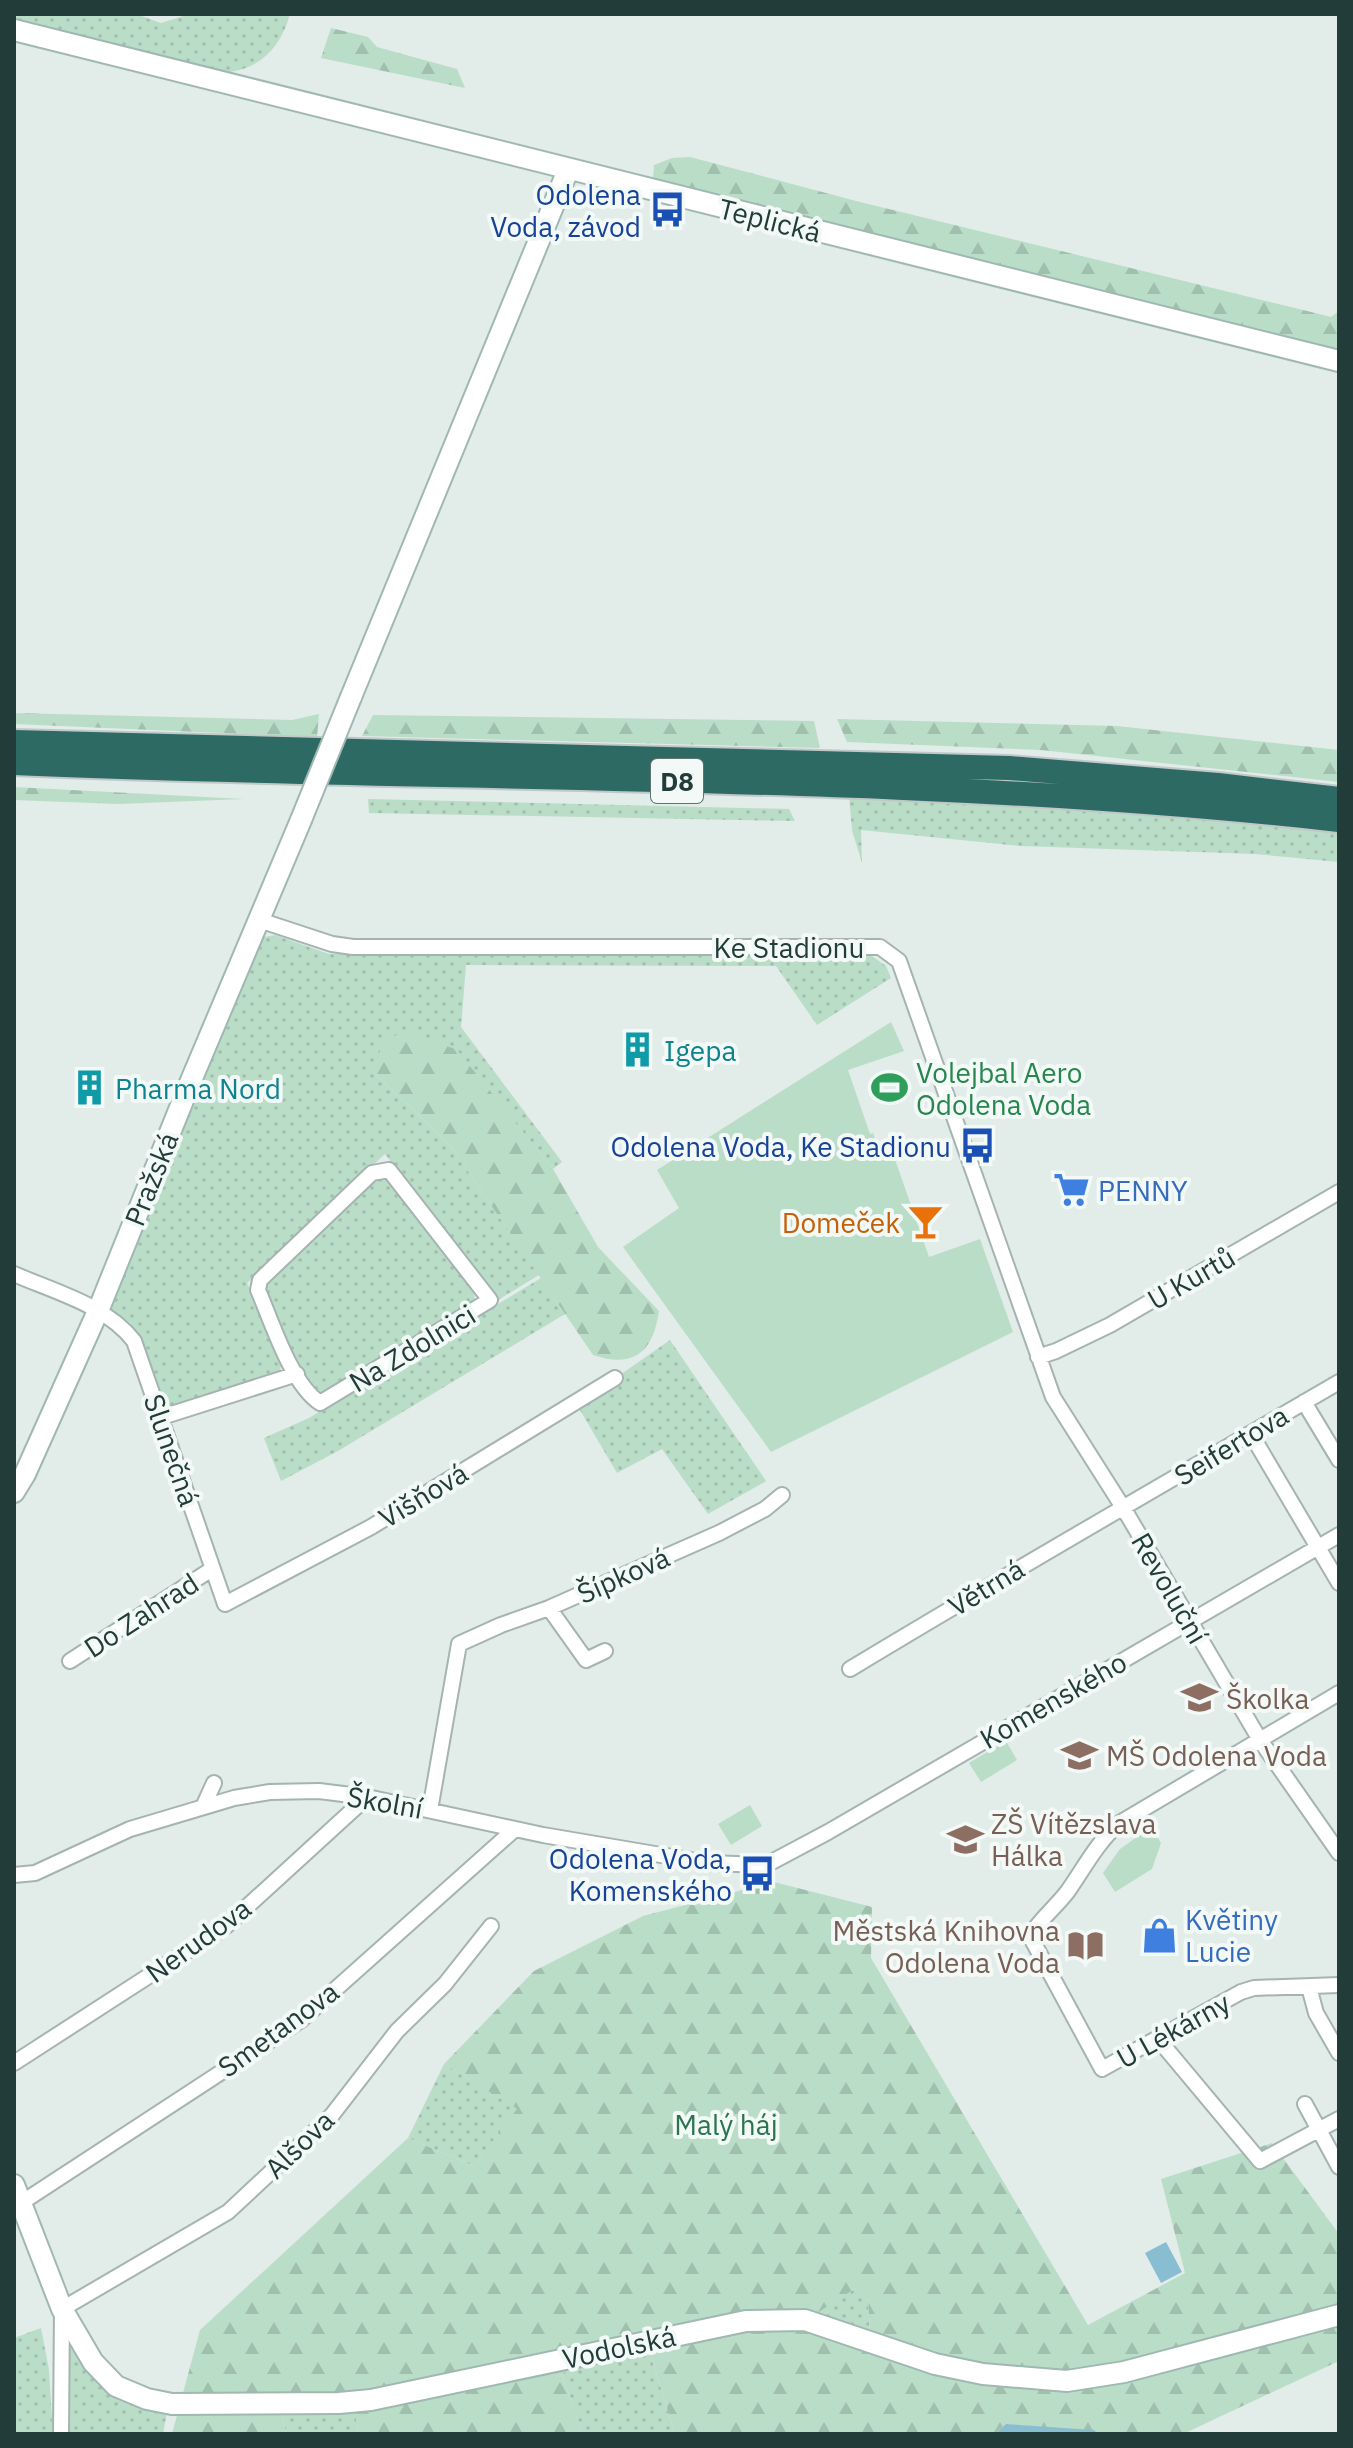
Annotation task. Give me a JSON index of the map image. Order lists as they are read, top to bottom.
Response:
{
  "streets": {
    "highway": ["D8"],
    "street": [
      "Teplická",
      "Ke Stadionu",
      "Pražská",
      "U Kurtů",
      "Na Zdolnici",
      "Seifertova",
      "Slunečná",
      "Višňová",
      "Šípková",
      "Větrná",
      "Revoluční",
      "Do Zahrad",
      "Komenského",
      "Školní",
      "Nerudova",
      "Smetanova",
      "U Lékárny",
      "Alšova",
      "Vodolská"
    ]
  },
  "crossings": [
    ["Teplická", "Pražská"],
    ["Ke Stadionu", "Pražská"],
    ["Ke Stadionu", "U Kurtů"],
    ["Ke Stadionu", "Revoluční"],
    ["Pražská", "Slunečná"],
    ["U Kurtů", "Revoluční"],
    ["Seifertova", "Větrná"],
    ["Seifertova", "Revoluční"],
    ["Slunečná", "Višňová"],
    ["Slunečná", "Do Zahrad"],
    ["Šípková", "Školní"],
    ["Větrná", "Revoluční"],
    ["Revoluční", "Komenského"],
    ["Revoluční", "U Lékárny"],
    ["Komenského", "Školní"],
    ["Školní", "Nerudova"],
    ["Školní", "Smetanova"],
    ["Smetanova", "Vodolská"],
    ["Alšova", "Vodolská"]
  ],
  "parks": ["Malý háj"],
  "places": {
    "bus stop": ["Odolena Voda, závod", "Odolena Voda, Ke Stadionu", "Odolena Voda, Komenského"],
    "building": ["Igepa", "Pharma Nord"],
    "sports": ["Volejbal Aero Odolena Voda"],
    "supermarket": ["PENNY"],
    "bar": ["Domeček"],
    "school or university": ["Školka", "MŠ Odolena Voda", "ZŠ Vítězslava Hálka"],
    "shop": ["Květiny Lucie"],
    "library": ["Městská Knihovna Odolena Voda"]
  }
}
